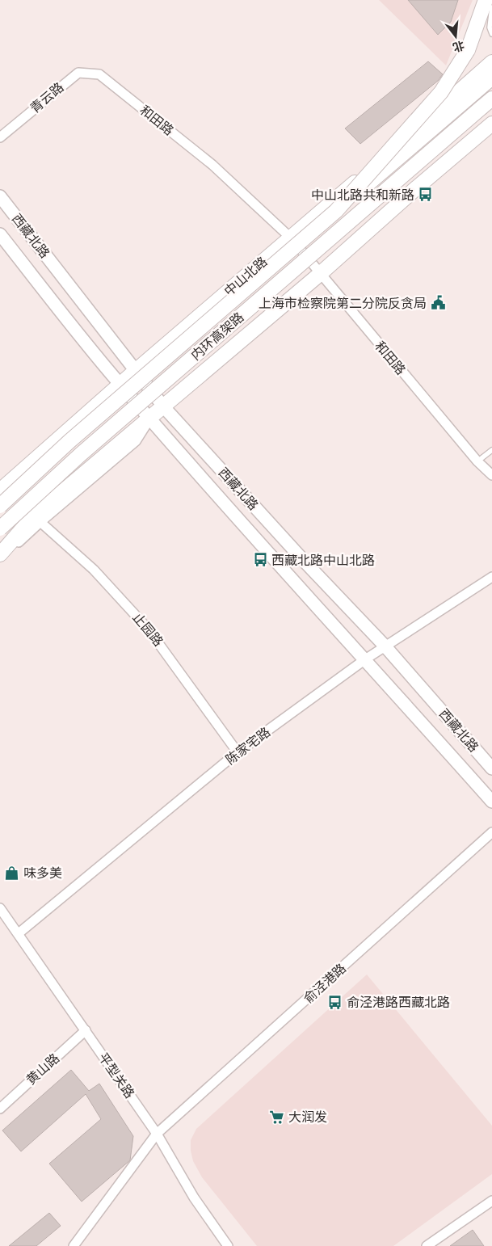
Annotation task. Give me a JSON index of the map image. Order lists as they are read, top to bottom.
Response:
{
  "streets": {
    "main road": ["西藏北路", "中山北路", "内环高架路"],
    "street": [
      "青云路",
      "和田路",
      "止园路",
      "陈家宅路",
      "俞泾港路",
      "黄山路",
      "平型关路"
    ]
  },
  "crossings": [
    ["青云路", "和田路"],
    ["和田路", "中山北路"],
    ["西藏北路", "中山北路"],
    ["西藏北路", "陈家宅路"],
    ["止园路", "陈家宅路"],
    ["陈家宅路", "平型关路"],
    ["俞泾港路", "平型关路"],
    ["黄山路", "平型关路"]
  ],
  "places": {
    "bus stop": ["中山北路共和新路", "西藏北路中山北路", "俞泾港路西藏北路"],
    "public building": ["上海市检察院第二分院反贪局"],
    "shop": ["味多美"],
    "supermarket": ["大润发"]
  },
  "north": "bottom"
}
